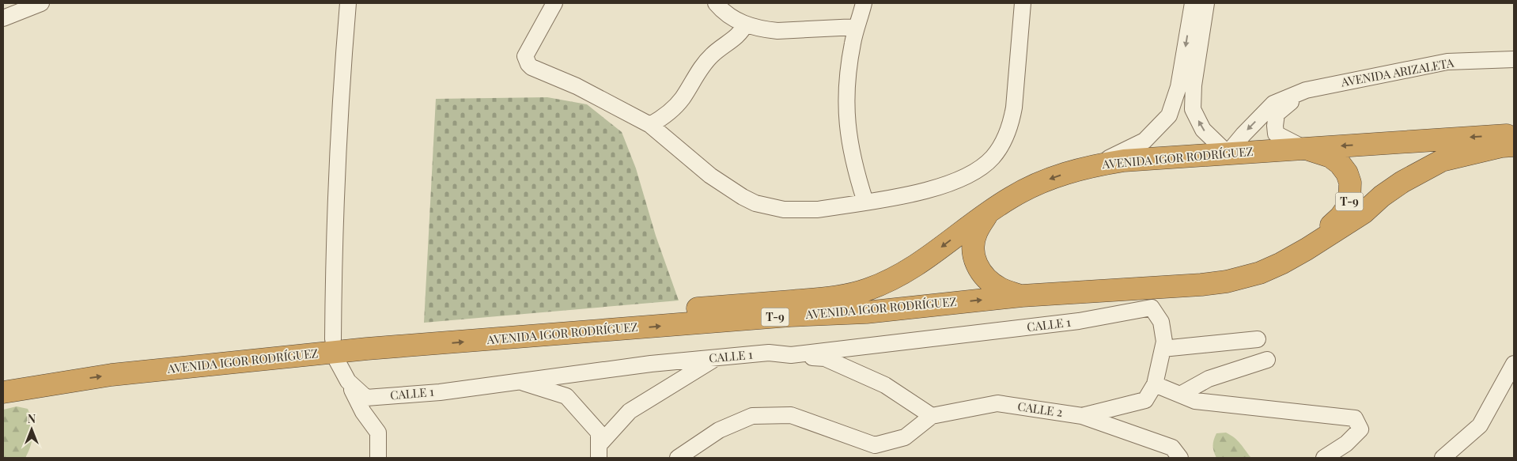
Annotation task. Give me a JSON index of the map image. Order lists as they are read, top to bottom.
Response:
{
  "streets": {
    "highway": ["AVENIDA IGOR RODRÍGUEZ", "T-9"],
    "street": ["AVENIDA ARIZALETA", "CALLE 1", "CALLE 2"]
  },
  "crossings": [
    ["AVENIDA ARIZALETA", "AVENIDA IGOR RODRÍGUEZ"],
    ["AVENIDA IGOR RODRÍGUEZ", "T-9"],
    ["AVENIDA IGOR RODRÍGUEZ", "CALLE 1"]
  ],
  "north": "top"
}
